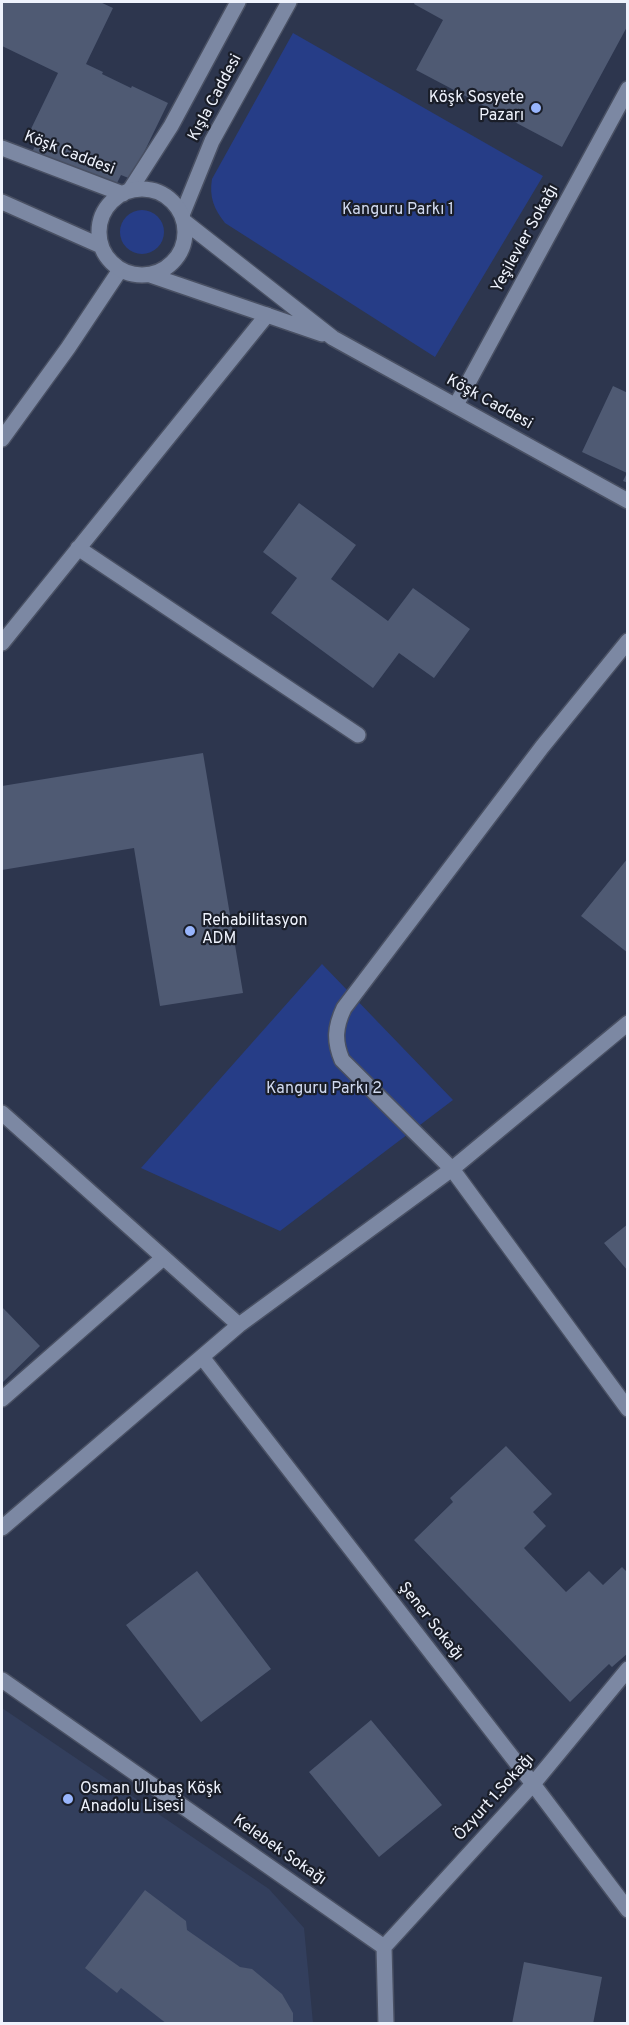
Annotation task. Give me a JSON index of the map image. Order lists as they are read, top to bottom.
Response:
{
  "streets": {
    "street": [
      "Kışla Caddesi",
      "Köşk Caddesi",
      "Yeşilevler Sokağı",
      "Şener Sokağı",
      "Özyurt 1.Sokağı",
      "Kelebek Sokağı"
    ]
  },
  "crossings": [
    ["Kışla Caddesi", "Köşk Caddesi"],
    ["Köşk Caddesi", "Yeşilevler Sokağı"],
    ["Şener Sokağı", "Özyurt 1.Sokağı"],
    ["Özyurt 1.Sokağı", "Kelebek Sokağı"]
  ],
  "parks": ["Kanguru Parkı 1", "Kanguru Parkı 2"],
  "places": ["Köşk Sosyete Pazarı", "Rehabilitasyon ADM", "Osman Ulubaş Köşk Anadolu Lisesi"]
}
